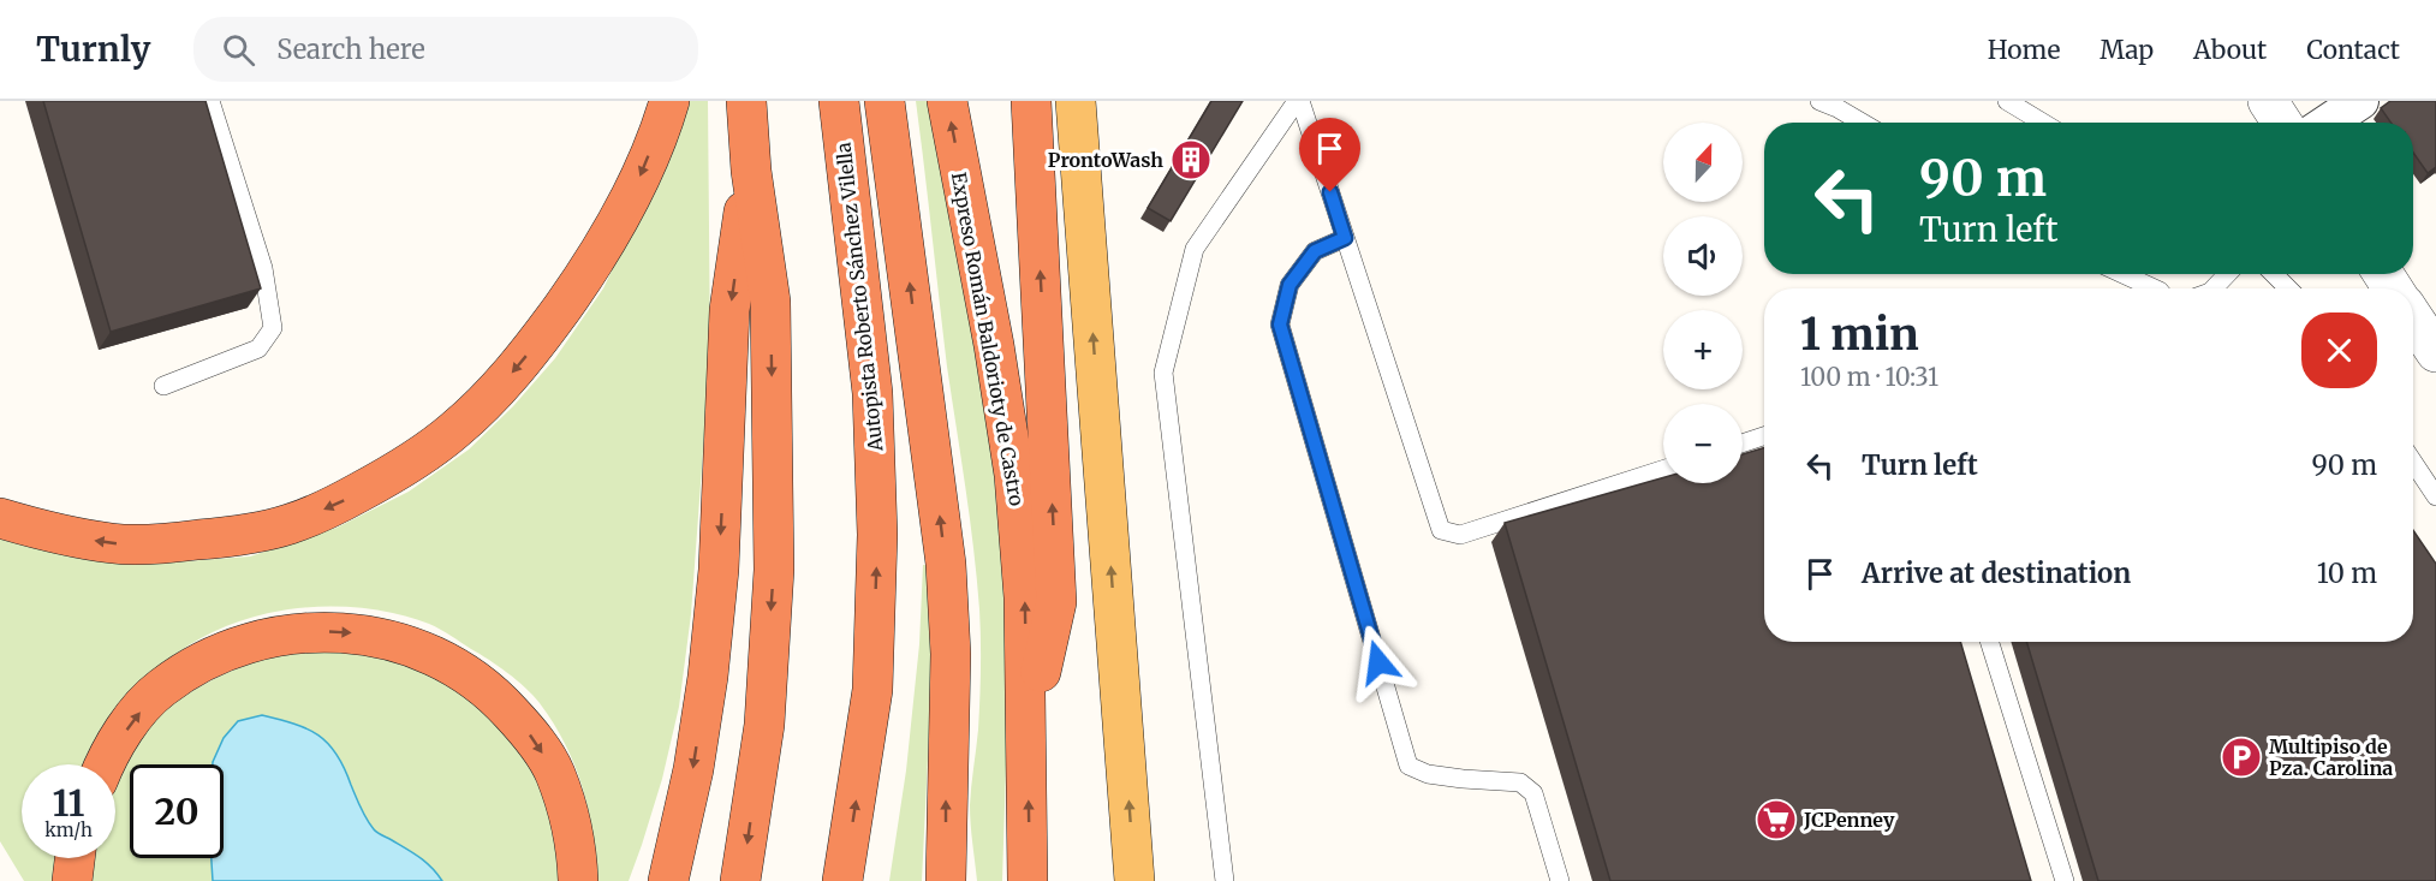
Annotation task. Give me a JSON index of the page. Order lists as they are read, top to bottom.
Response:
{
  "streets": {
    "highway": ["Autopista Roberto Sánchez Vilella", "Expreso Román Baldorioty de Castro"]
  },
  "places": {
    "building": ["ProntoWash"],
    "parking": ["Multipiso de Pza. Carolina"],
    "supermarket": ["JCPenney"]
  },
  "north": "top",
  "page": {
    "header": "Turnly",
    "search": "Search here",
    "nav": [
      "Home",
      "Map",
      "About",
      "Contact"
    ],
    "map_buttons": ["+", "−"],
    "turn": ["90 m", "Turn left"],
    "heading": ["1 min", "100 m · 10:31"],
    "list": [
      {
        "name": "Turn left",
        "value": "90 m"
      },
      {
        "name": "Arrive at destination",
        "value": "10 m"
      }
    ],
    "speed": "11 km/h",
    "limit": "20"
  }
}
